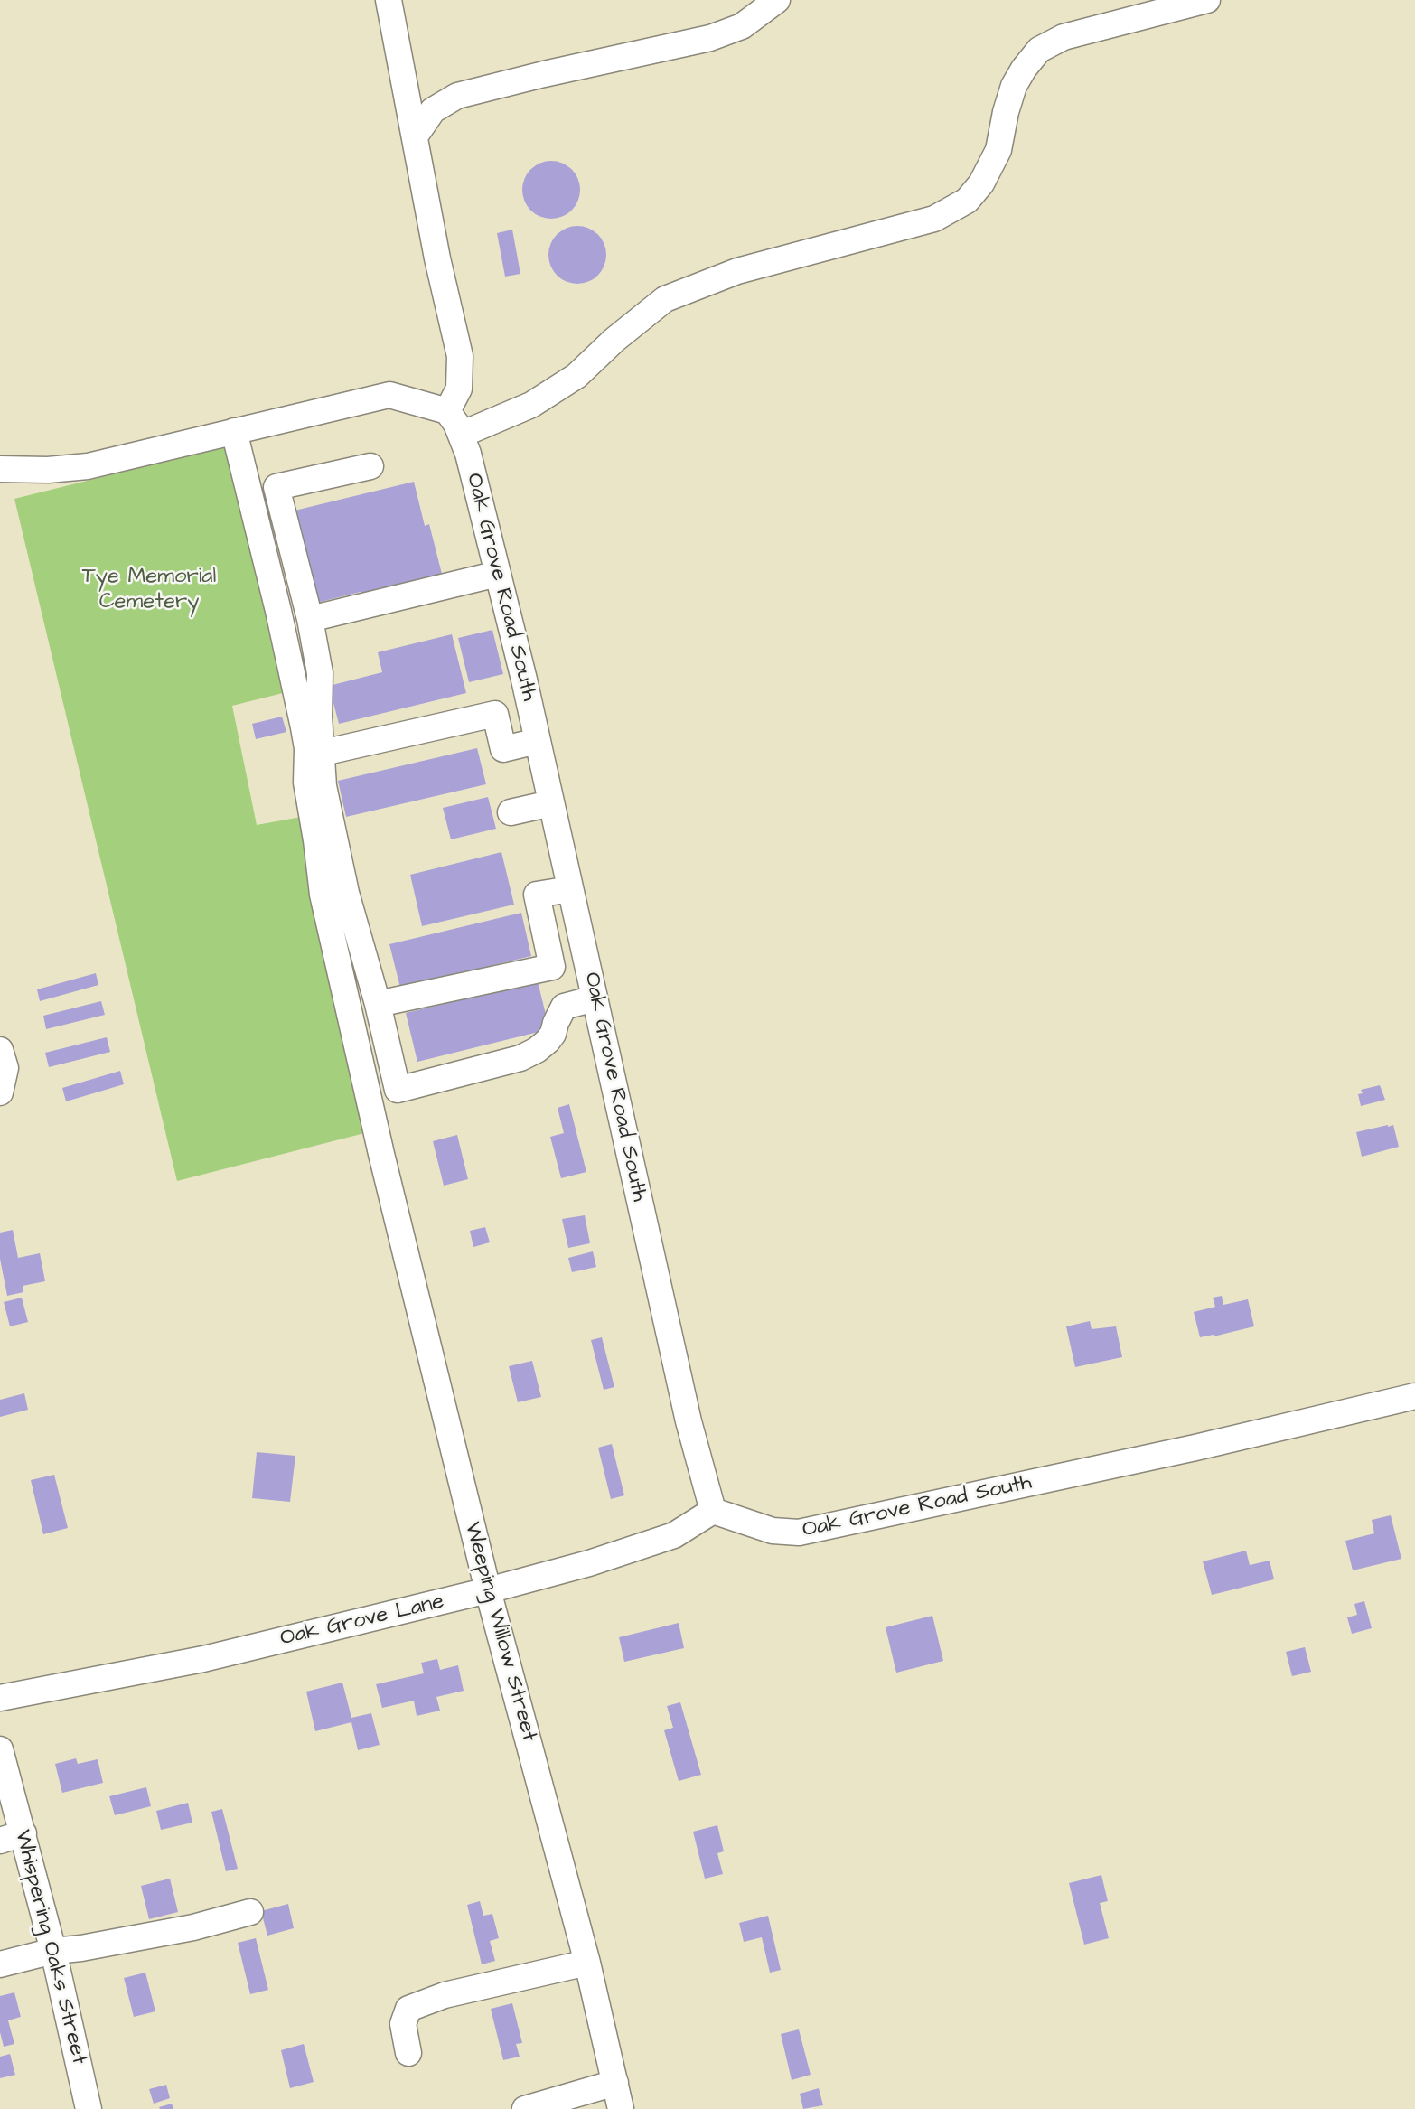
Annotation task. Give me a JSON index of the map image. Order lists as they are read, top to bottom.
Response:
{
  "streets": {
    "street": [
      "Oak Grove Road South",
      "Oak Grove Lane",
      "Weeping Willow Street",
      "Whispering Oaks Street"
    ]
  },
  "crossings": [
    ["Oak Grove Road South", "Oak Grove Lane"],
    ["Oak Grove Lane", "Weeping Willow Street"]
  ],
  "parks": ["Tye Memorial Cemetery"]
}
